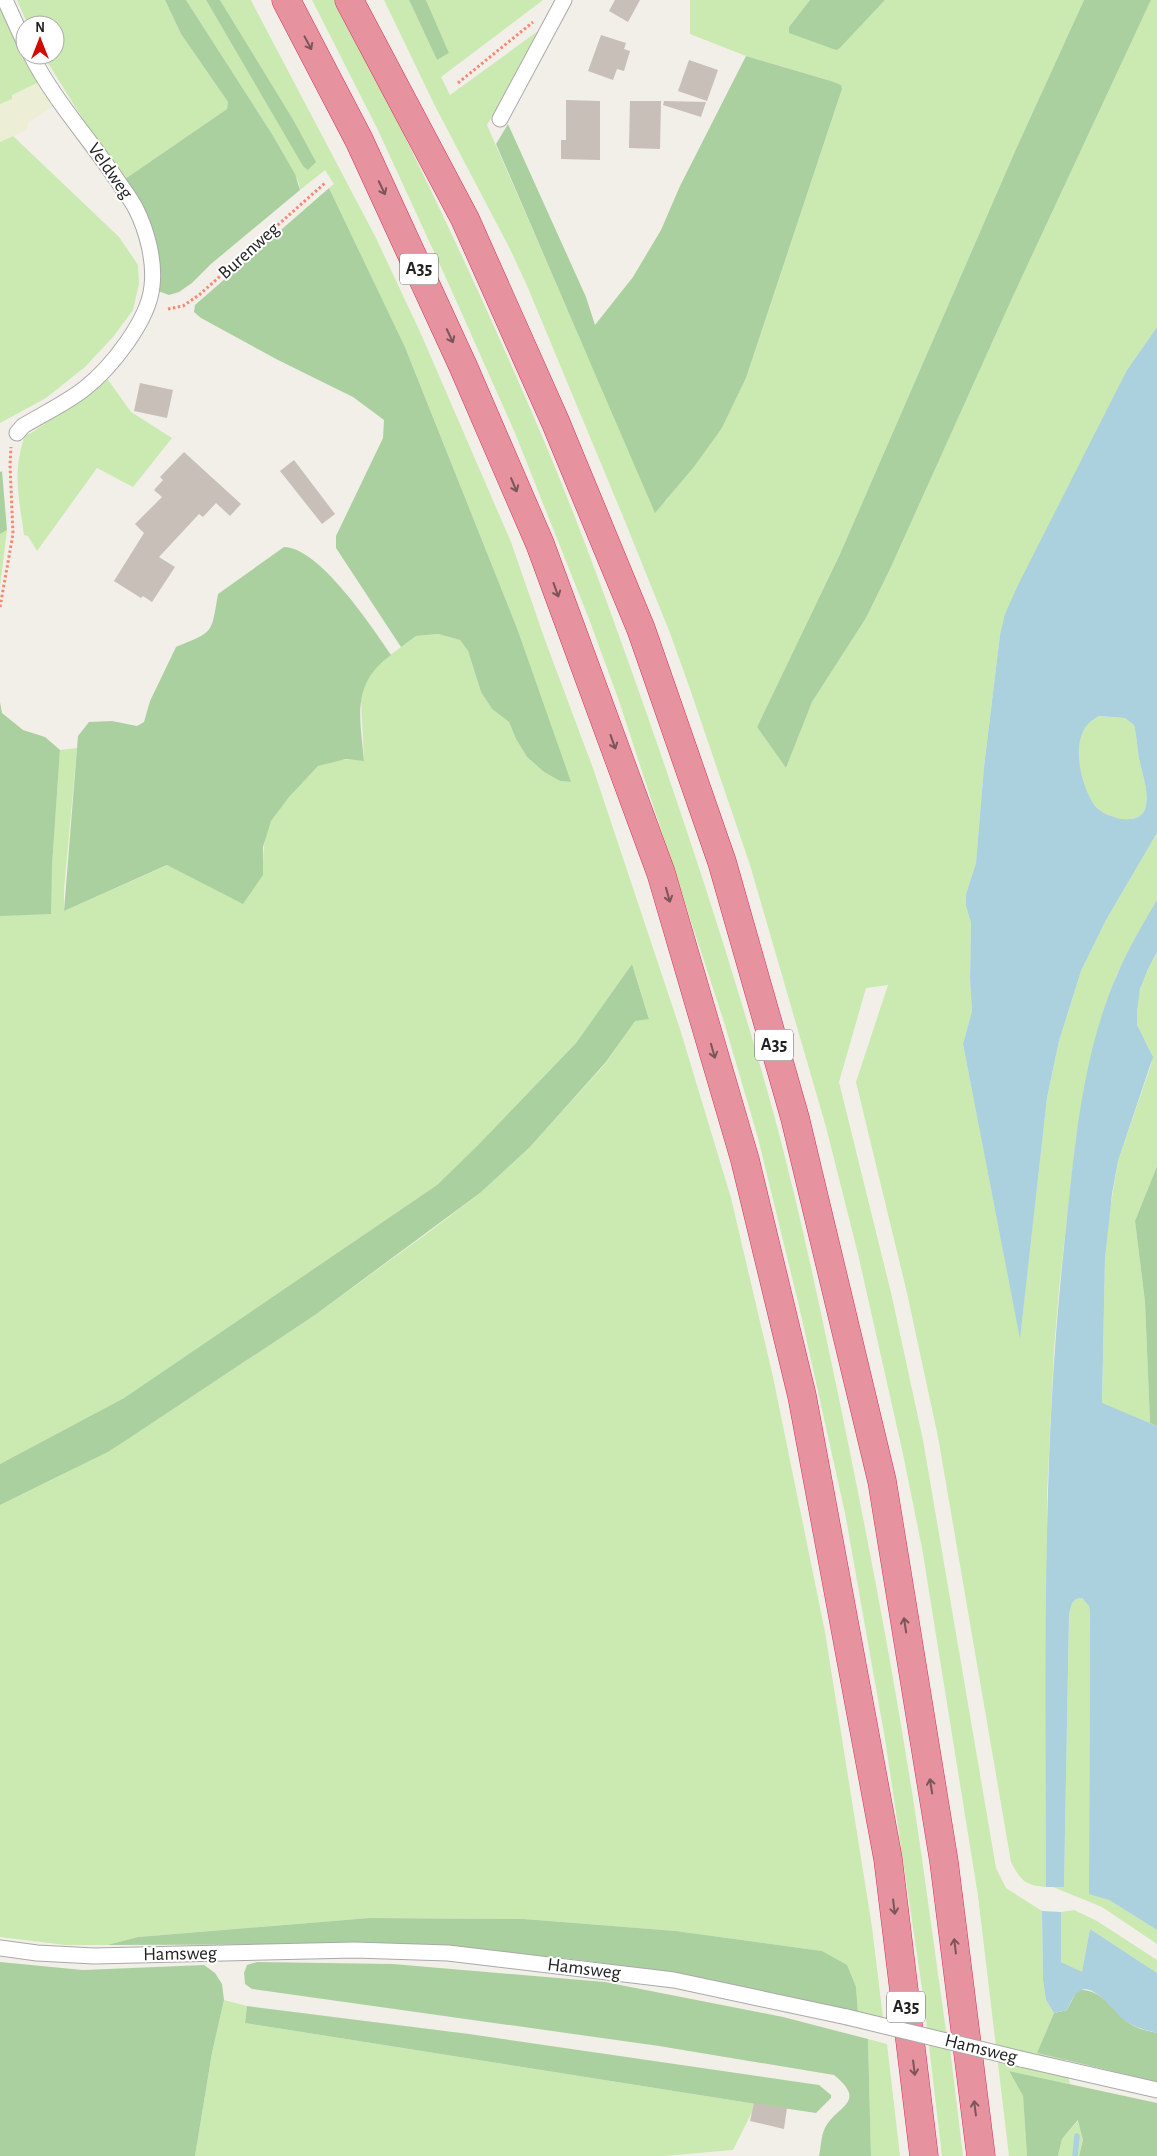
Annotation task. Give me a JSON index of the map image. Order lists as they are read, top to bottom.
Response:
{
  "streets": {
    "highway": ["A35"],
    "street": ["Veldweg", "Hamsweg"],
    "path": ["Burenweg"]
  },
  "north": "top"
}
